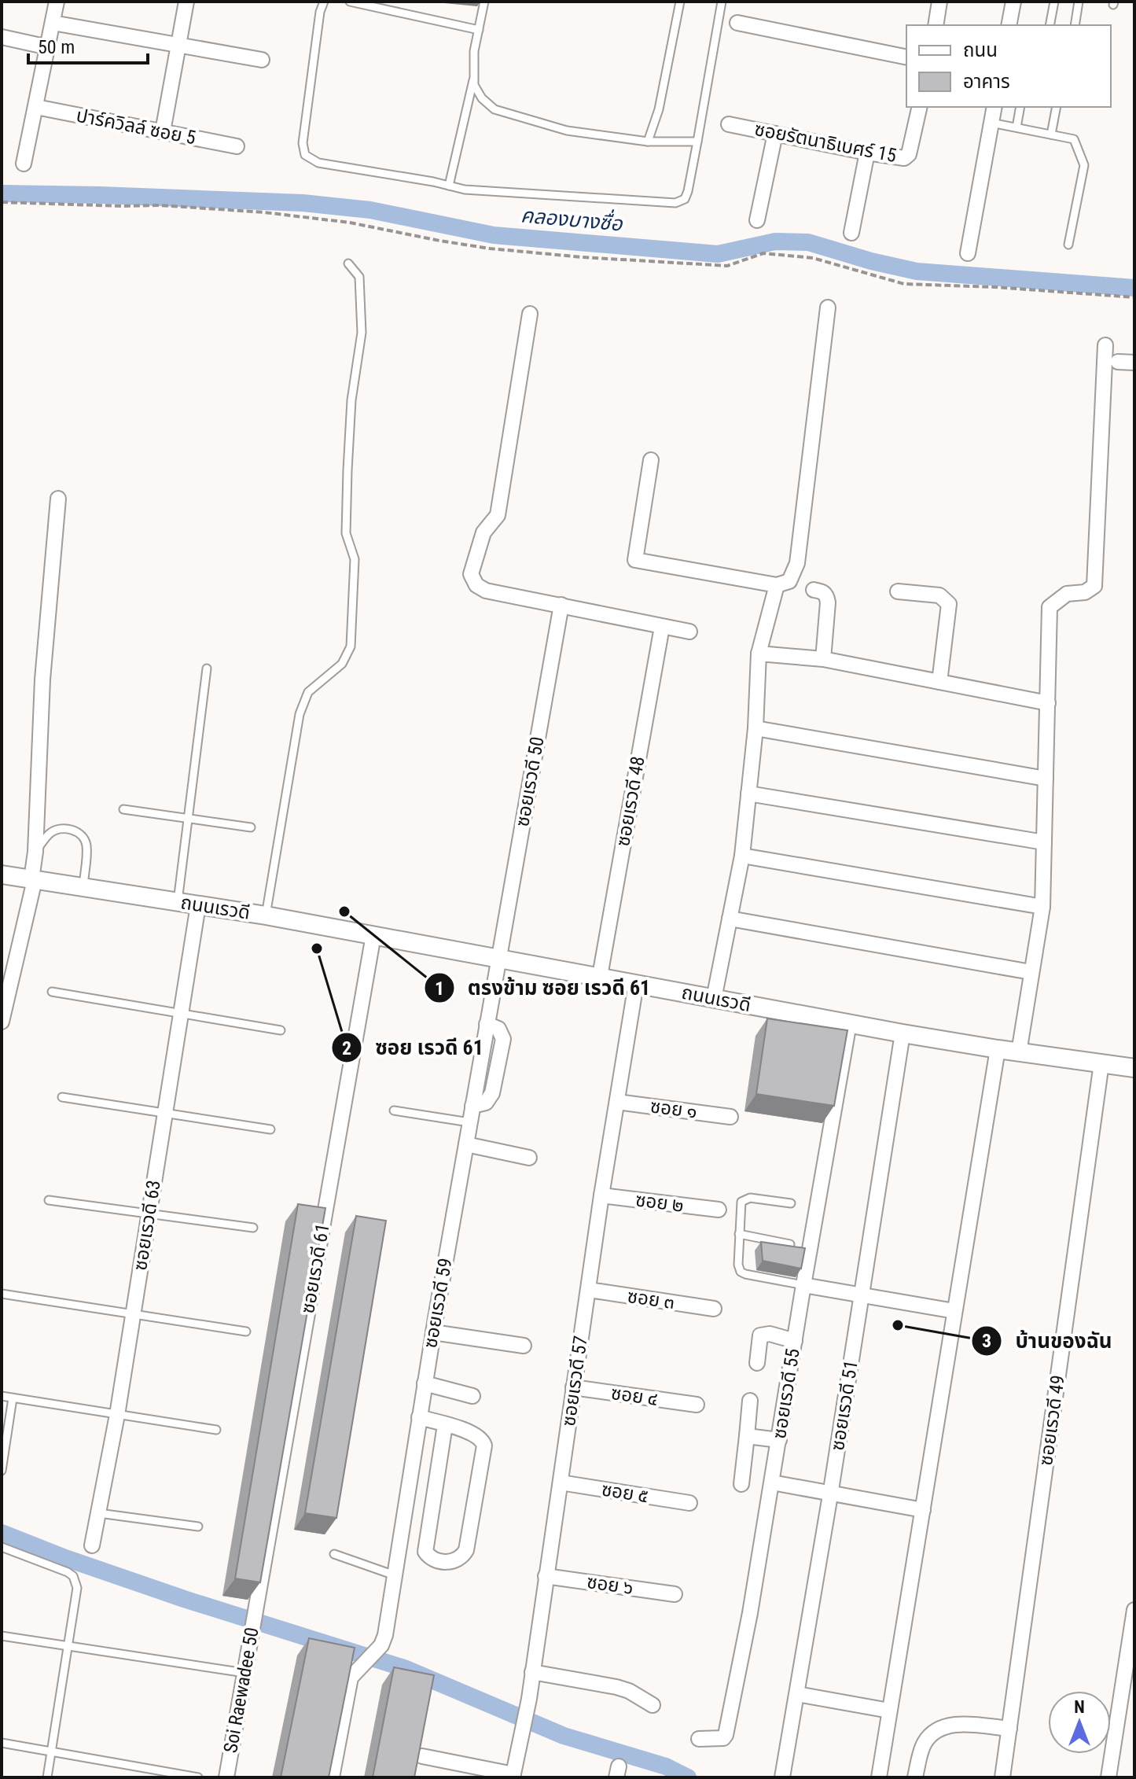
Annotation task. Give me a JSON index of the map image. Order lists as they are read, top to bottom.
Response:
{
  "streets": {
    "street": [
      "ปาร์ควิลล์ ซอย 5",
      "ซอยรัตนาธิเบศร์ 15",
      "ซอยเรวดี 50",
      "ซอยเรวดี 48",
      "ถนนเรวดี",
      "ซอย ๑",
      "ซอย ๒",
      "ซอยเรวดี 63",
      "ซอยเรวดี 61",
      "ซอย ๓",
      "ซอยเรวดี 59",
      "ซอยเรวดี 57",
      "ซอยเรวดี 55",
      "ซอย ๔",
      "ซอยเรวดี 51",
      "ซอยเรวดี 49",
      "ซอย ๕",
      "ซอย ๖",
      "Soi Raewadee 50"
    ]
  },
  "crossings": [
    ["ซอยเรวดี 50", "ถนนเรวดี"],
    ["ซอยเรวดี 50", "ซอยเรวดี 59"],
    ["ซอยเรวดี 48", "ถนนเรวดี"],
    ["ถนนเรวดี", "ซอยเรวดี 63"],
    ["ถนนเรวดี", "ซอยเรวดี 61"],
    ["ถนนเรวดี", "ซอยเรวดี 59"],
    ["ถนนเรวดี", "ซอยเรวดี 57"],
    ["ถนนเรวดี", "ซอยเรวดี 55"],
    ["ถนนเรวดี", "ซอยเรวดี 51"],
    ["ถนนเรวดี", "ซอยเรวดี 49"],
    ["ซอย ๑", "ซอยเรวดี 57"],
    ["ซอย ๒", "ซอยเรวดี 57"],
    ["ซอยเรวดี 61", "Soi Raewadee 50"],
    ["ซอย ๓", "ซอยเรวดี 57"],
    ["ซอยเรวดี 57", "ซอย ๔"],
    ["ซอยเรวดี 57", "ซอย ๕"],
    ["ซอยเรวดี 57", "ซอย ๖"]
  ],
  "water": ["คลองบางซื่อ"],
  "places": ["ตรงข้าม ซอย เรวดี 61", "ซอย เรวดี 61", "บ้านของฉัน"],
  "legend": ["ถนน", "อาคาร"],
  "scale_bar": "50 m",
  "north": "top"
}
